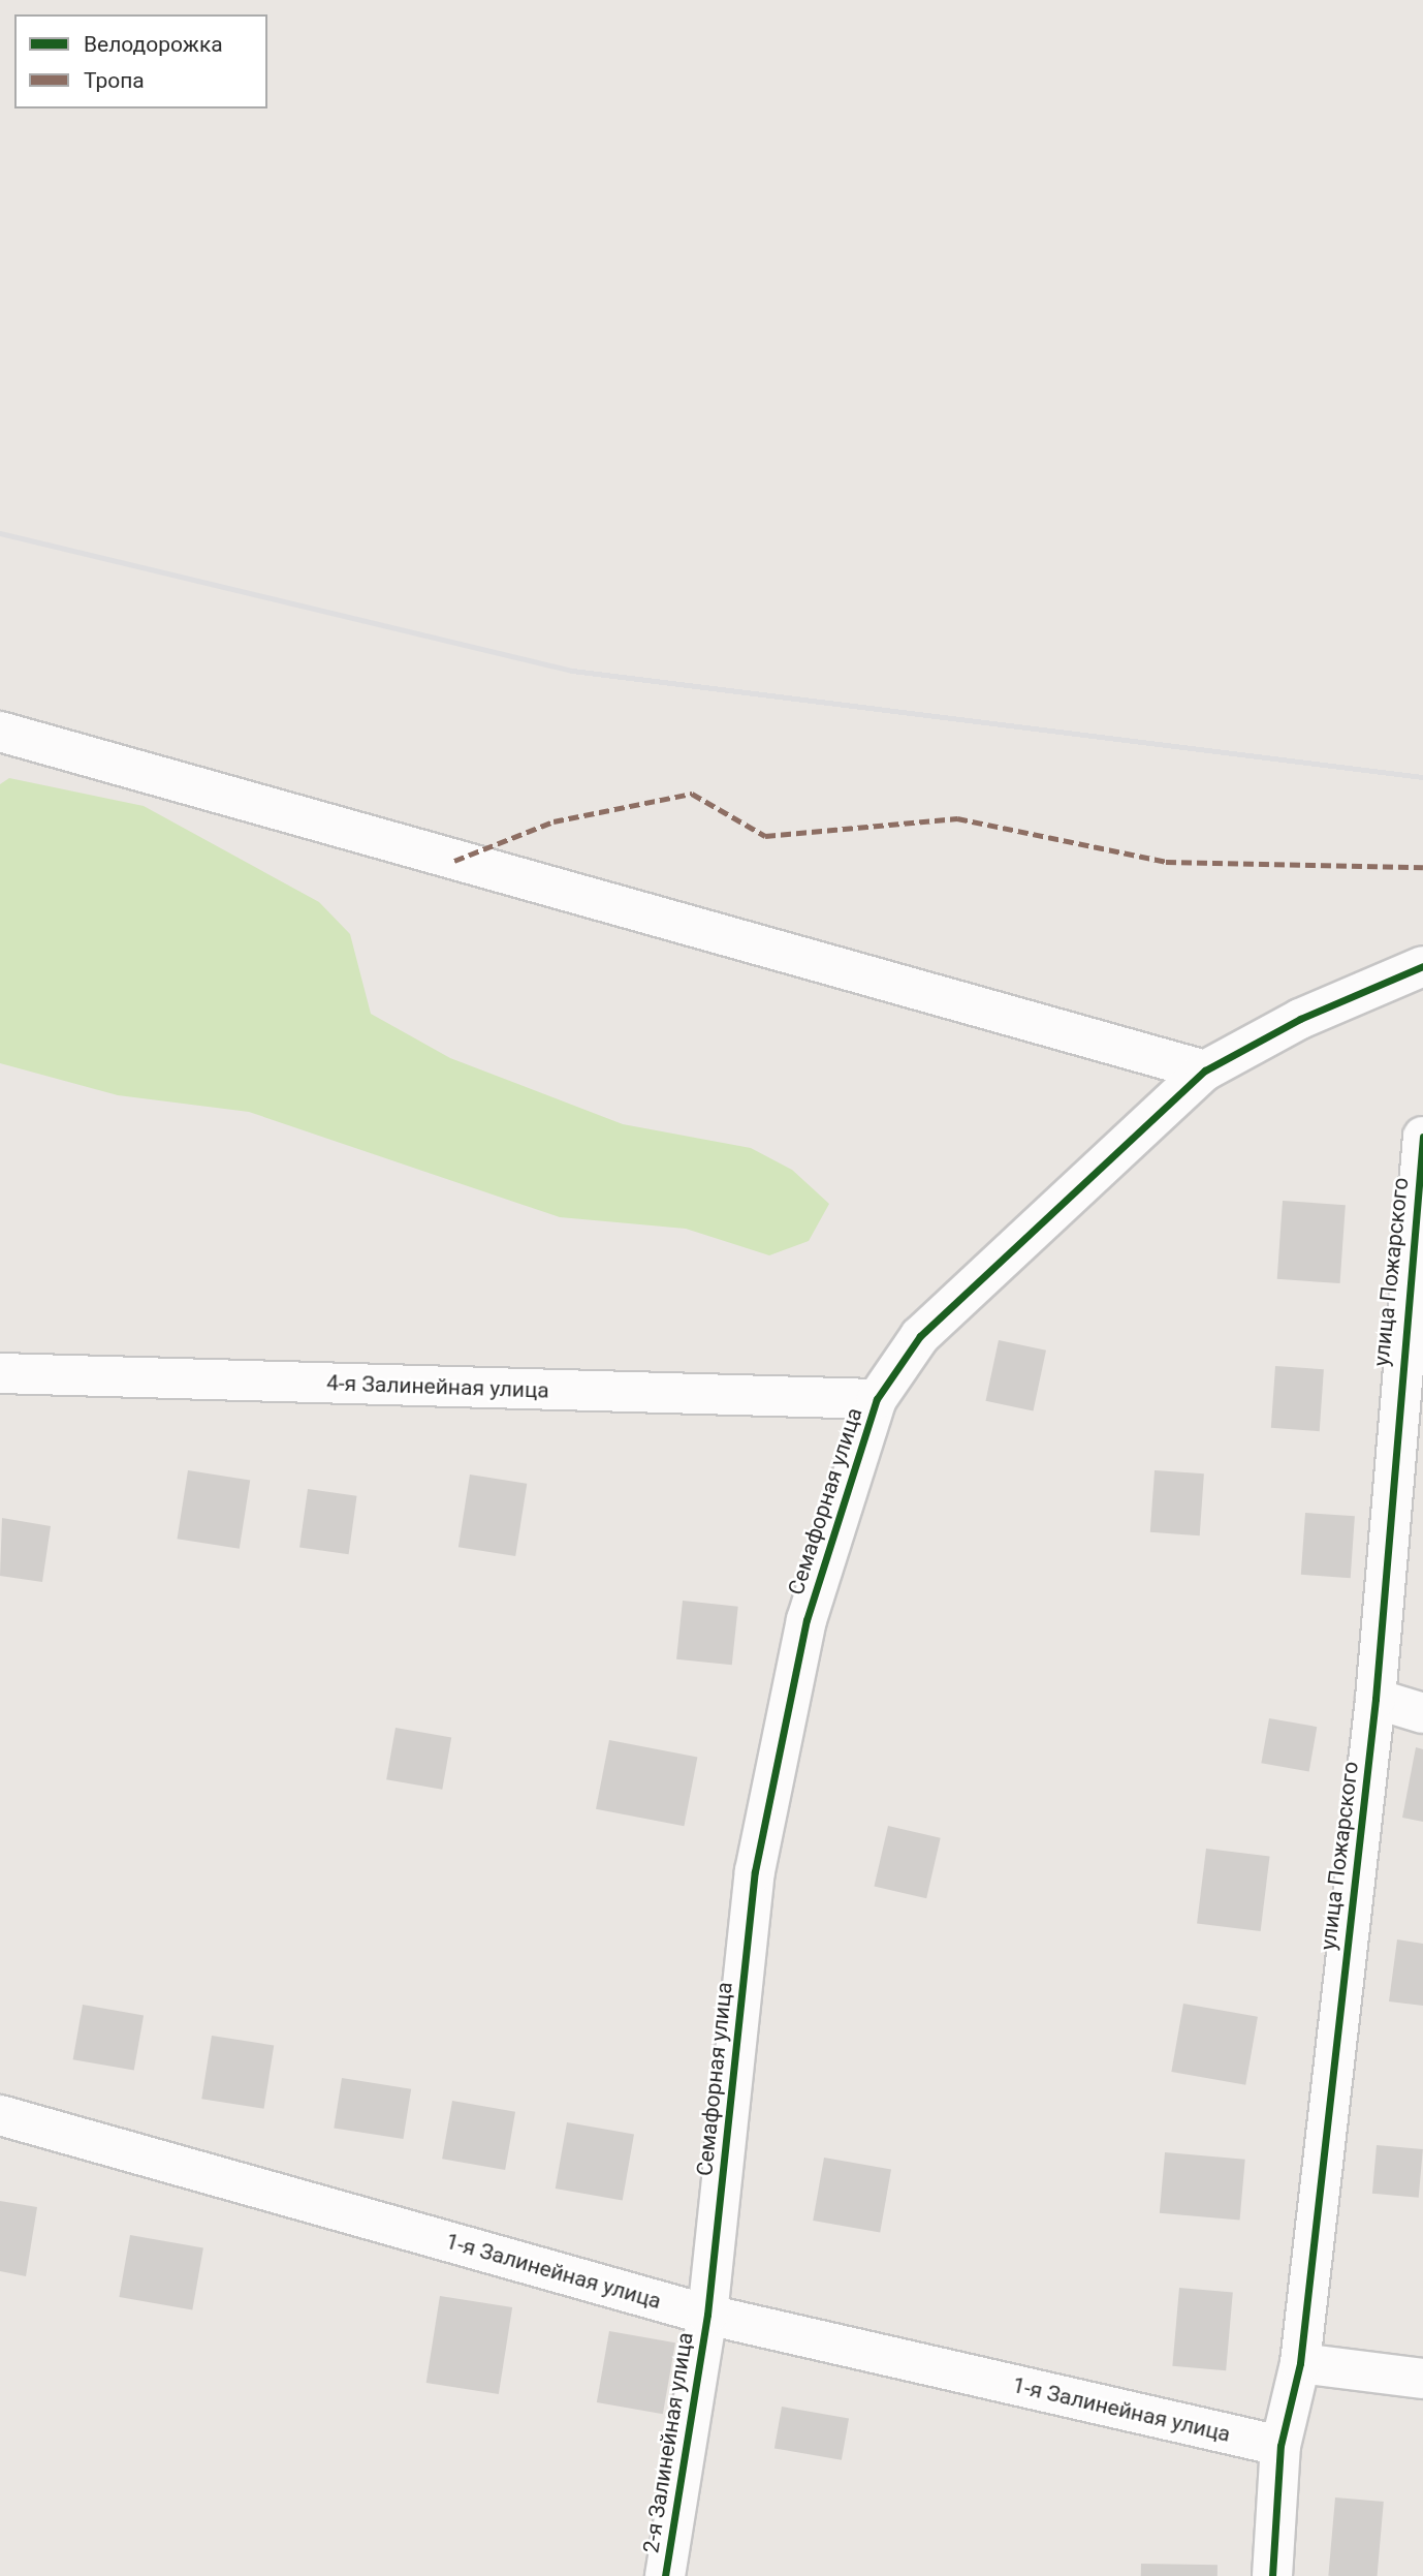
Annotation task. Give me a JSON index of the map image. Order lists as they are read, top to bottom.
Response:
{
  "streets": {
    "street": [
      "улица Пожарского",
      "4-я Залинейная улица",
      "Семафорная улица",
      "1-я Залинейная улица",
      "2-я Залинейная улица"
    ]
  },
  "crossings": [
    ["улица Пожарского", "1-я Залинейная улица"],
    ["4-я Залинейная улица", "Семафорная улица"],
    ["Семафорная улица", "1-я Залинейная улица"],
    ["Семафорная улица", "2-я Залинейная улица"],
    ["1-я Залинейная улица", "2-я Залинейная улица"]
  ],
  "legend": ["Велодорожка", "Тропа"]
}
